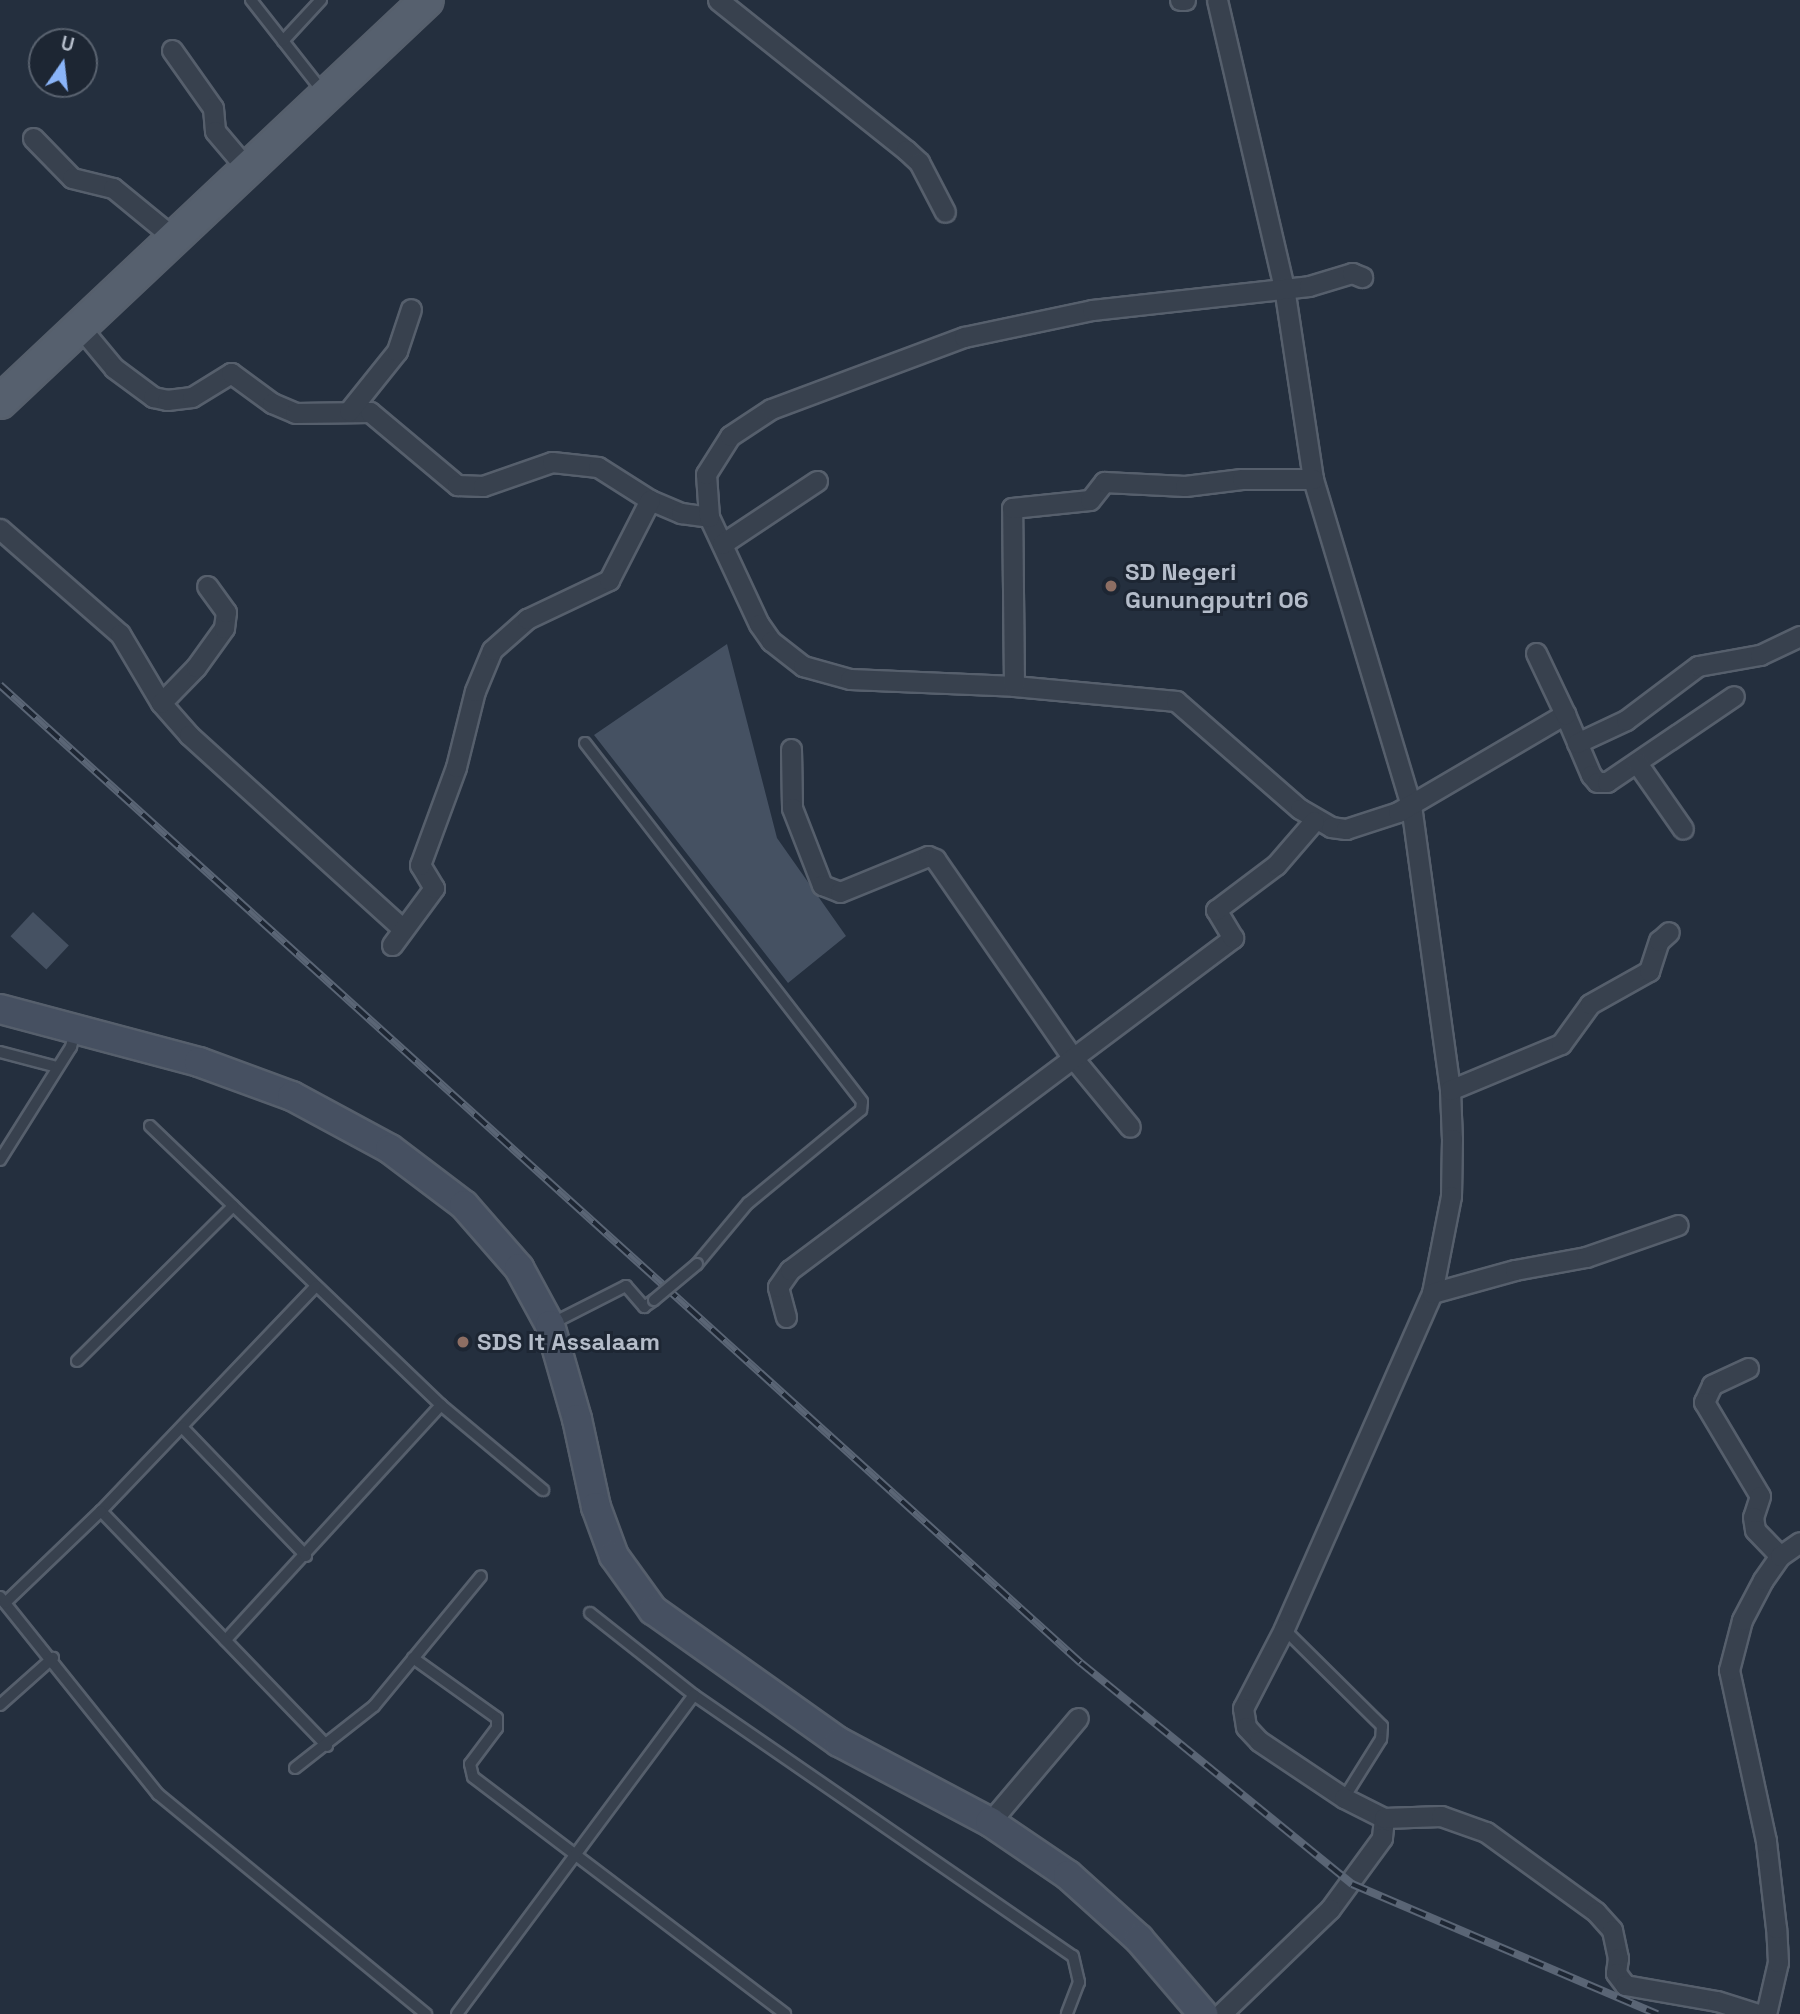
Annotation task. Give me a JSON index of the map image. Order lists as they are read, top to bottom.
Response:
{
  "places": ["SD Negeri Gunungputri 06", "SDS It Assalaam"],
  "north": "top"
}
